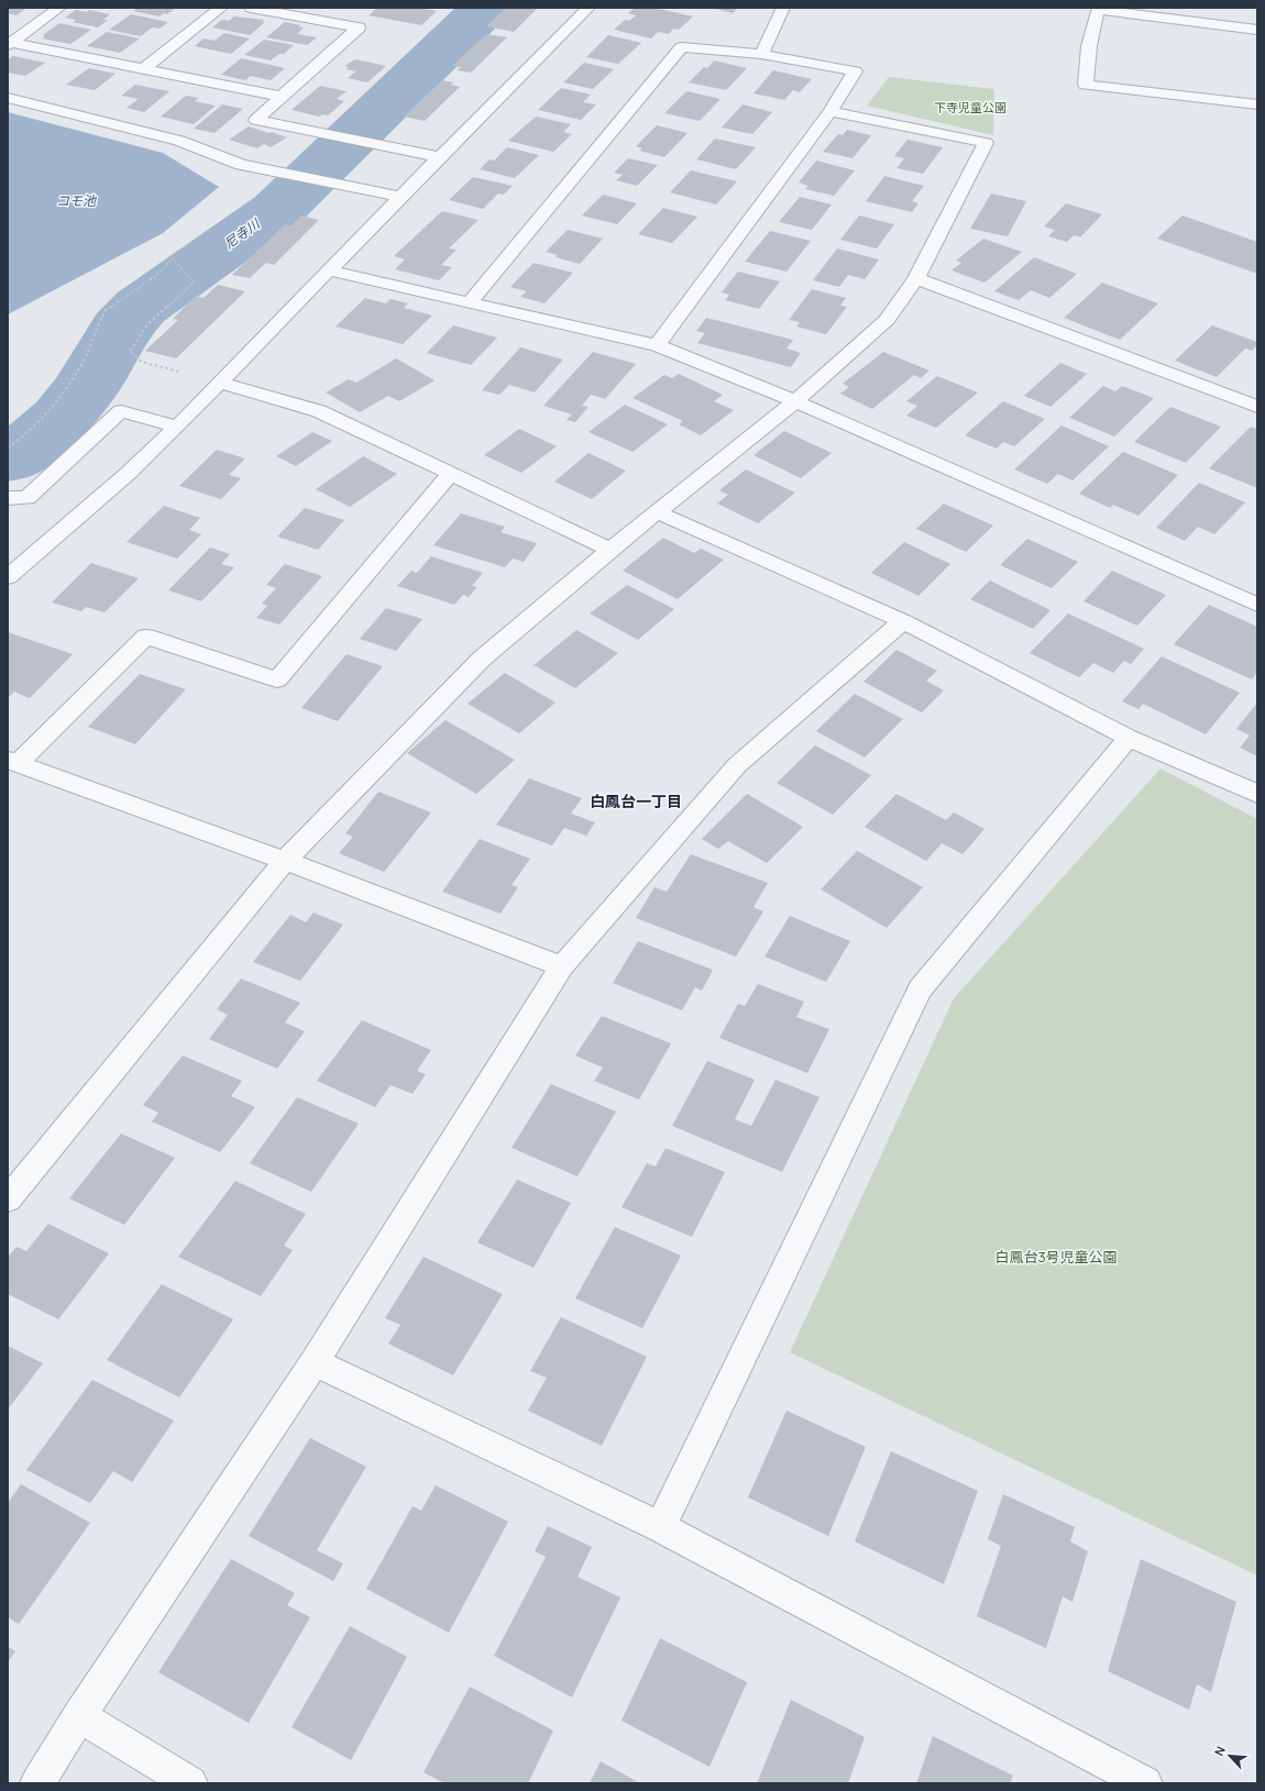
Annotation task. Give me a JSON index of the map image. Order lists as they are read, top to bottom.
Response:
{
  "districts": ["白鳳台一丁目"],
  "water": ["コモ池", "尼寺川"],
  "parks": ["下寺児童公園", "白鳳台3号児童公園"],
  "north": "top left"
}
